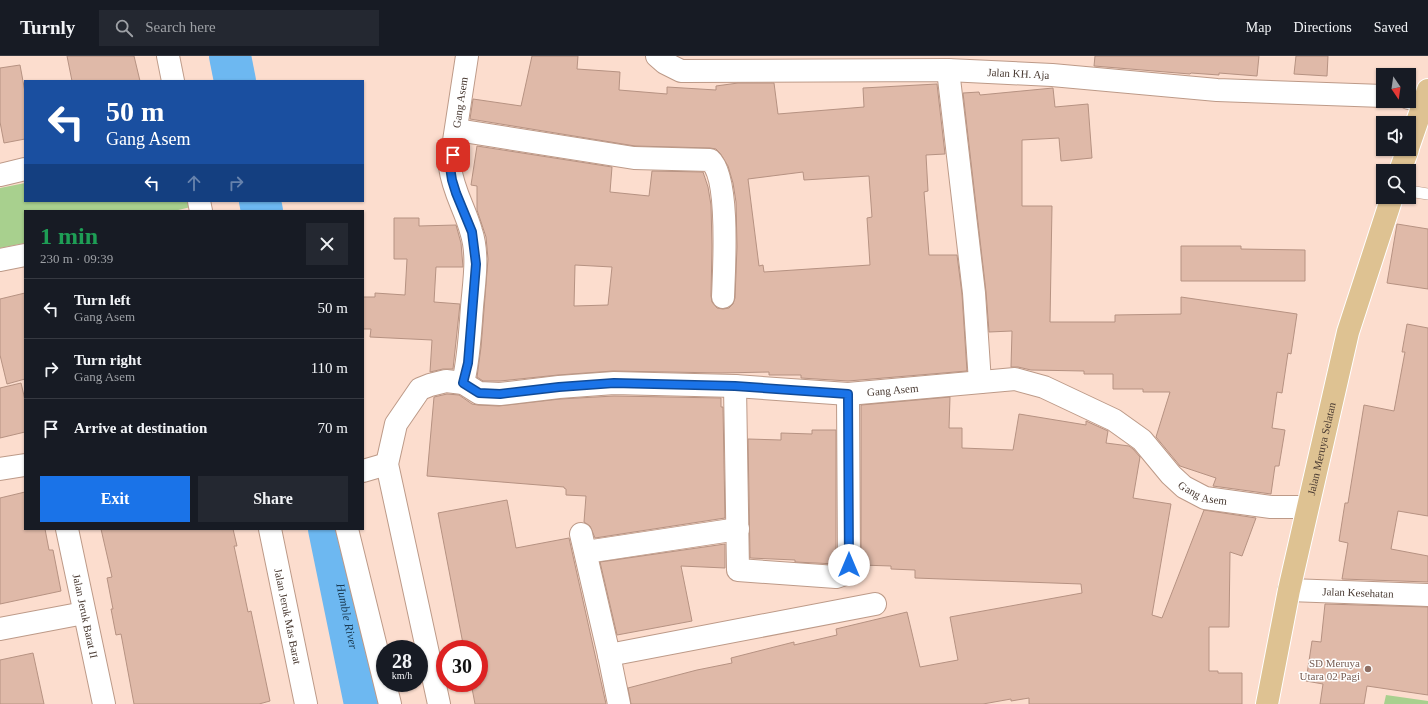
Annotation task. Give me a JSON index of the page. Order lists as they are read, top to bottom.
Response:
{
  "streets": {
    "main road": ["Jalan Meruya Selatan"],
    "street": [
      "Jalan KH. Aja",
      "Gang Asem",
      "Jalan Kesehatan",
      "Jalan Jeruk Mas Barat",
      "Jalan Jeruk Barat II"
    ]
  },
  "crossings": [
    ["Gang Asem", "Jalan Meruya Selatan"],
    ["Jalan Meruya Selatan", "Jalan Kesehatan"]
  ],
  "water": ["Humble River"],
  "places": ["SD Meruya Utara 02 Pagi"],
  "north": "bottom",
  "page": {
    "header": "Turnly",
    "search": "Search here",
    "nav": ["Map", "Directions", "Saved"],
    "turn": ["50 m", "Gang Asem"],
    "heading": ["1 min", "230 m · 09:39"],
    "list": [
      {
        "name": "Turn left",
        "note": "Gang Asem",
        "value": "50 m"
      },
      {
        "name": "Turn right",
        "note": "Gang Asem",
        "value": "110 m"
      },
      {
        "name": "Arrive at destination",
        "value": "70 m"
      }
    ],
    "buttons": ["Exit", "Share"],
    "speed": "28 km/h",
    "limit": "30"
  }
}
